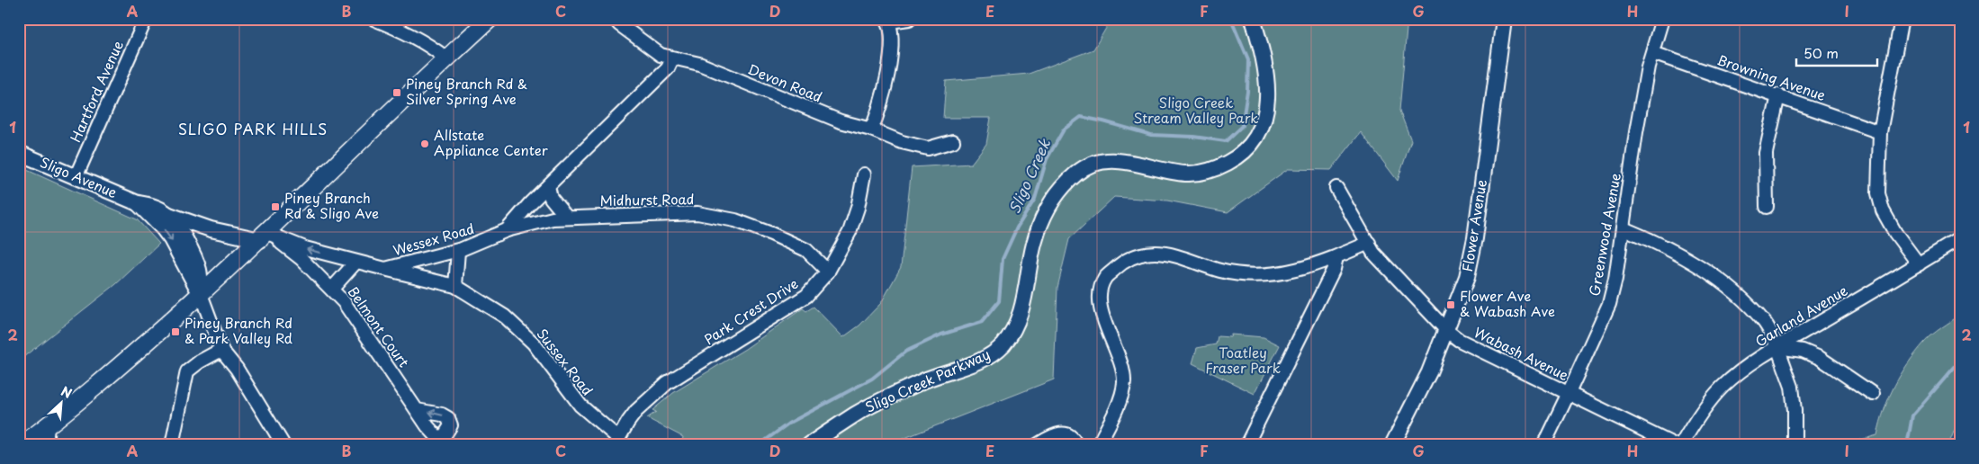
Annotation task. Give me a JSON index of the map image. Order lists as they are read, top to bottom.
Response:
{
  "streets": {
    "street": [
      "Browning Avenue",
      "Devon Road",
      "Hartford Avenue",
      "Sligo Avenue",
      "Midhurst Road",
      "Flower Avenue",
      "Greenwood Avenue",
      "Wessex Road",
      "Park Crest Drive",
      "Garland Avenue",
      "Belmont Court",
      "Wabash Avenue",
      "Sussex Road",
      "Sligo Creek Parkway"
    ]
  },
  "crossings": [
    ["Browning Avenue", "Greenwood Avenue"],
    ["Devon Road", "Wessex Road"],
    ["Hartford Avenue", "Sligo Avenue"],
    ["Sligo Avenue", "Wessex Road"],
    ["Sligo Avenue", "Belmont Court"],
    ["Midhurst Road", "Wessex Road"],
    ["Midhurst Road", "Park Crest Drive"],
    ["Flower Avenue", "Wabash Avenue"],
    ["Greenwood Avenue", "Wabash Avenue"],
    ["Wessex Road", "Belmont Court"],
    ["Wessex Road", "Sussex Road"],
    ["Park Crest Drive", "Sussex Road"]
  ],
  "districts": ["SLIGO PARK HILLS"],
  "water": ["Sligo Creek"],
  "parks": ["Sligo Creek Stream Valley Park", "Toatley Fraser Park"],
  "places": {
    "transit": [
      "Piney Branch Rd & Silver Spring Ave",
      "Piney Branch Rd & Sligo Ave",
      "Flower Ave & Wabash Ave",
      "Piney Branch Rd & Park Valley Rd"
    ],
    "other": ["Allstate Appliance Center"]
  },
  "scale_bar": "50 m",
  "north": "top right",
  "grid": {
    "columns": [
      "A",
      "B",
      "C",
      "D",
      "E",
      "F",
      "G",
      "H",
      "I"
    ],
    "rows": ["1", "2"]
  }
}
